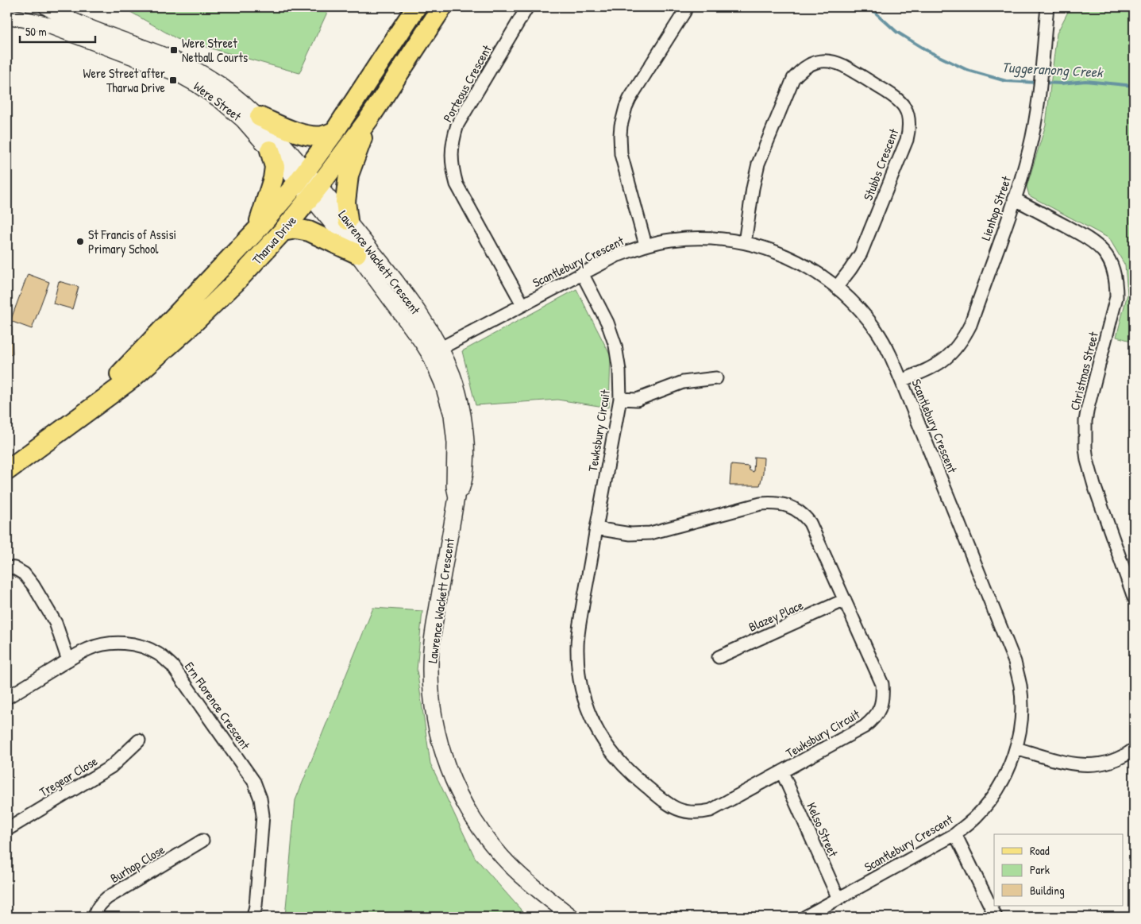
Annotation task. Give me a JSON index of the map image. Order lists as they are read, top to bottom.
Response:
{
  "streets": {
    "main road": ["Tharwa Drive"],
    "street": [
      "Porteous Crescent",
      "Were Street",
      "Stubbs Crescent",
      "Lienhop Street",
      "Scantlebury Crescent",
      "Lawrence Wackett Crescent",
      "Christmas Street",
      "Tewksbury Circuit",
      "Blazey Place",
      "Ern Florence Crescent",
      "Tregear Close",
      "Kelso Street",
      "Burhop Close"
    ]
  },
  "crossings": [
    ["Porteous Crescent", "Scantlebury Crescent"],
    ["Were Street", "Tharwa Drive"],
    ["Were Street", "Lawrence Wackett Crescent"],
    ["Stubbs Crescent", "Scantlebury Crescent"],
    ["Lienhop Street", "Scantlebury Crescent"],
    ["Lienhop Street", "Christmas Street"],
    ["Tharwa Drive", "Lawrence Wackett Crescent"],
    ["Scantlebury Crescent", "Lawrence Wackett Crescent"],
    ["Scantlebury Crescent", "Tewksbury Circuit"],
    ["Scantlebury Crescent", "Kelso Street"],
    ["Tewksbury Circuit", "Blazey Place"],
    ["Tewksbury Circuit", "Kelso Street"]
  ],
  "water": ["Tuggeranong Creek"],
  "places": {
    "transit": ["Were Street Netball Courts", "Were Street after Tharwa Drive"],
    "other": ["St Francis of Assisi Primary School"]
  },
  "legend": ["Road", "Park", "Building"],
  "scale_bar": "50 m"
}
